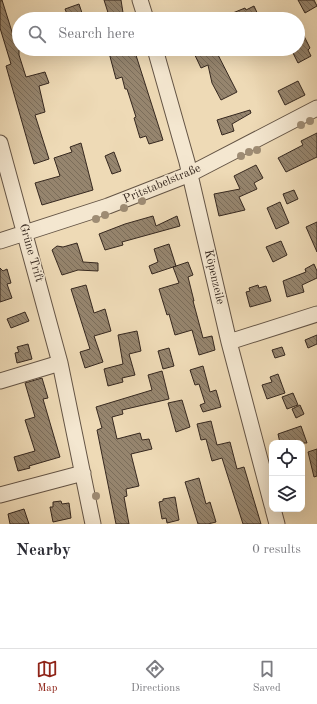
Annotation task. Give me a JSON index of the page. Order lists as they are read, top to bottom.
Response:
{
  "streets": {
    "street": ["Pritstabelstraße", "Grüne Trift", "Köpenzeile"]
  },
  "crossings": [
    ["Pritstabelstraße", "Grüne Trift"],
    ["Pritstabelstraße", "Köpenzeile"]
  ],
  "page": {
    "search": "Search here",
    "heading": ["Nearby", "0 results"],
    "nav": ["Map", "Directions", "Saved"]
  }
}
